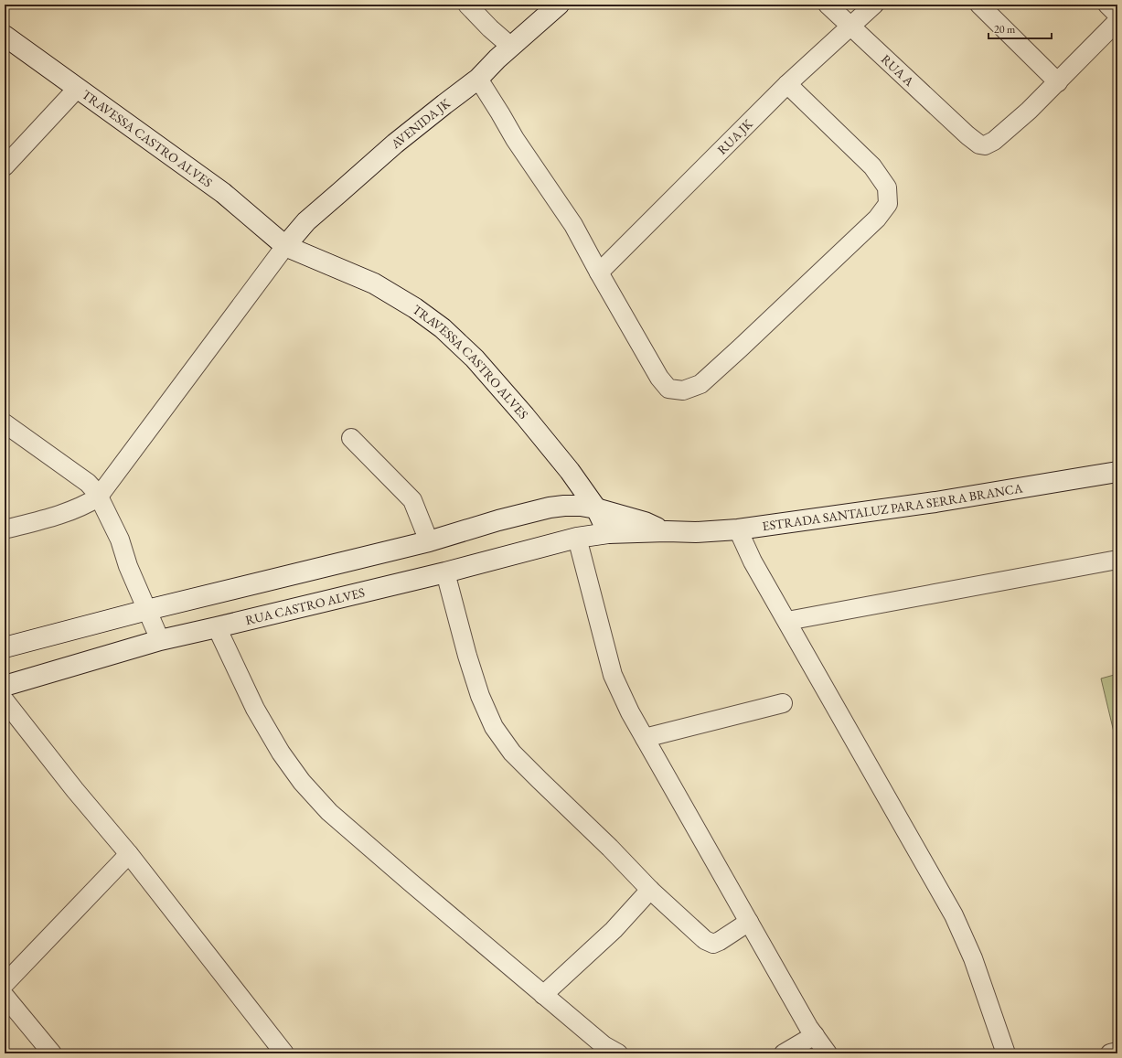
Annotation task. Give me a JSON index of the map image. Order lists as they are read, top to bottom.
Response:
{
  "streets": {
    "street": [
      "RUA A",
      "AVENIDA JK",
      "RUA JK",
      "TRAVESSA CASTRO ALVES",
      "ESTRADA SANTALUZ PARA SERRA BRANCA",
      "RUA CASTRO ALVES"
    ]
  },
  "crossings": [
    ["RUA A", "RUA JK"],
    ["AVENIDA JK", "TRAVESSA CASTRO ALVES"],
    ["TRAVESSA CASTRO ALVES", "ESTRADA SANTALUZ PARA SERRA BRANCA"],
    ["TRAVESSA CASTRO ALVES", "RUA CASTRO ALVES"],
    ["ESTRADA SANTALUZ PARA SERRA BRANCA", "RUA CASTRO ALVES"]
  ],
  "scale_bar": "20 m"
}
